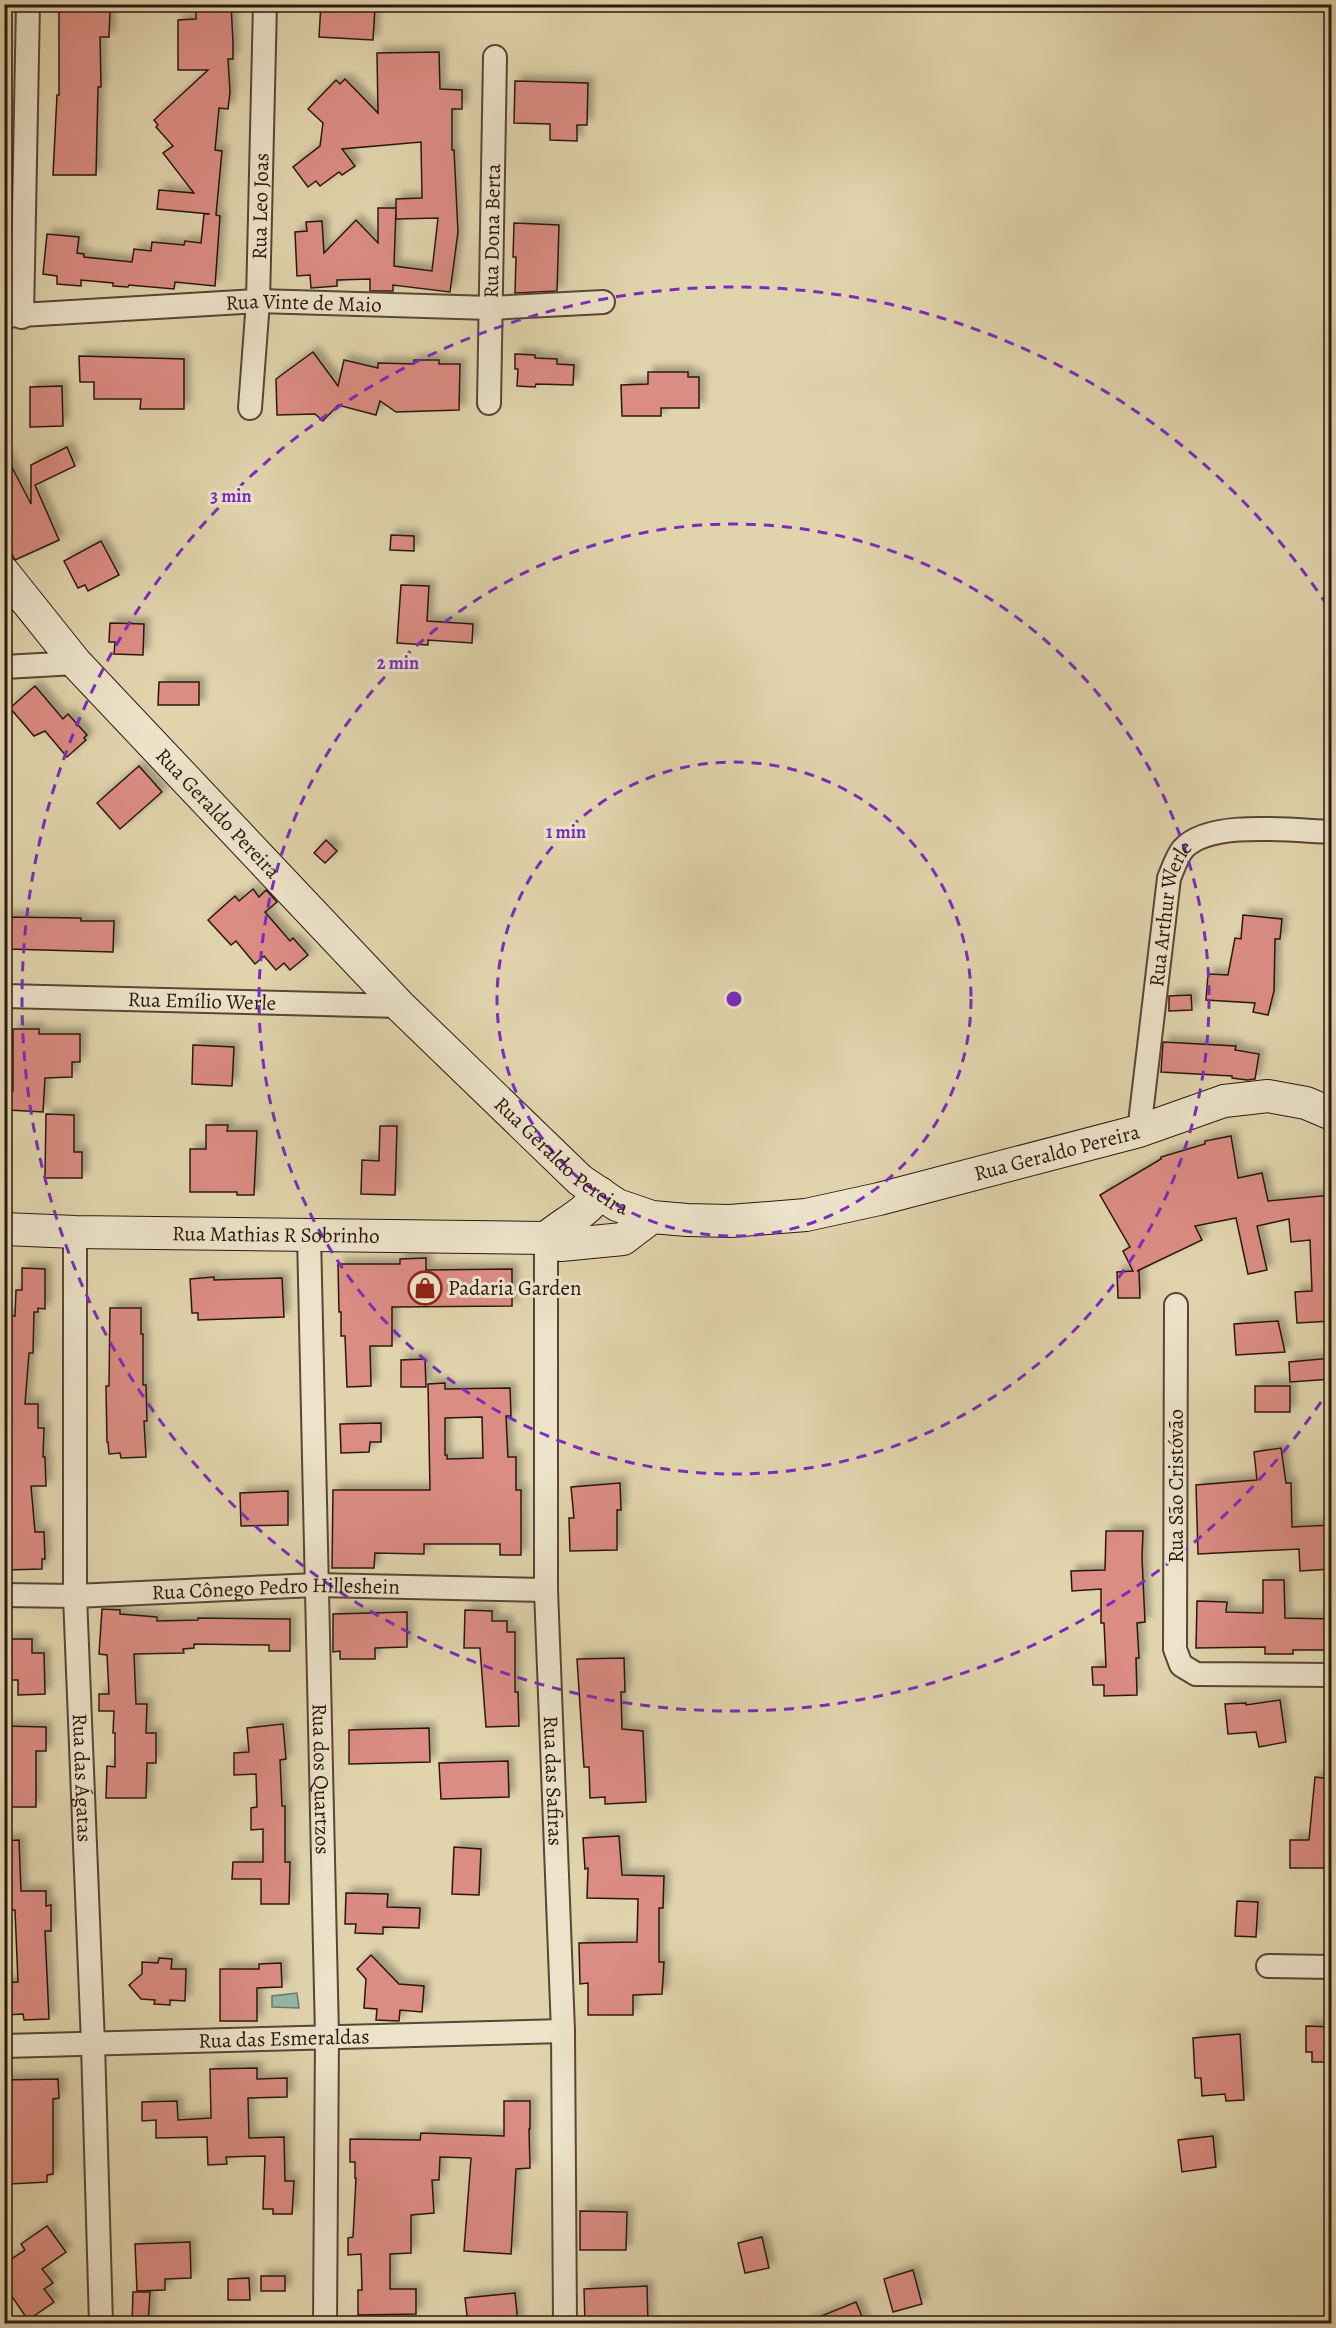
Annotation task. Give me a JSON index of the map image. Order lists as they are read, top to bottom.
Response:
{
  "streets": {
    "main road": ["Rua Geraldo Pereira", "Rua Mathias R Sobrinho"],
    "street": [
      "Rua Leo Joas",
      "Rua Dona Berta",
      "Rua Vinte de Maio",
      "Rua Arthur Werle",
      "Rua Emílio Werle",
      "Rua São Cristóvão",
      "Rua Cônego Pedro Hilleshein",
      "Rua das Ágatas",
      "Rua dos Quartzos",
      "Rua das Safiras",
      "Rua das Esmeraldas"
    ]
  },
  "crossings": [
    ["Rua Leo Joas", "Rua Vinte de Maio"],
    ["Rua Dona Berta", "Rua Vinte de Maio"],
    ["Rua Geraldo Pereira", "Rua Arthur Werle"],
    ["Rua Geraldo Pereira", "Rua Emílio Werle"],
    ["Rua Geraldo Pereira", "Rua Mathias R Sobrinho"],
    ["Rua Mathias R Sobrinho", "Rua das Ágatas"],
    ["Rua Mathias R Sobrinho", "Rua dos Quartzos"],
    ["Rua Mathias R Sobrinho", "Rua das Safiras"],
    ["Rua Cônego Pedro Hilleshein", "Rua das Ágatas"],
    ["Rua Cônego Pedro Hilleshein", "Rua dos Quartzos"],
    ["Rua Cônego Pedro Hilleshein", "Rua das Safiras"],
    ["Rua das Ágatas", "Rua das Esmeraldas"],
    ["Rua dos Quartzos", "Rua das Esmeraldas"],
    ["Rua das Safiras", "Rua das Esmeraldas"]
  ],
  "places": {
    "shop": ["Padaria Garden"]
  },
  "rings": ["3 min", "2 min", "1 min"]
}
